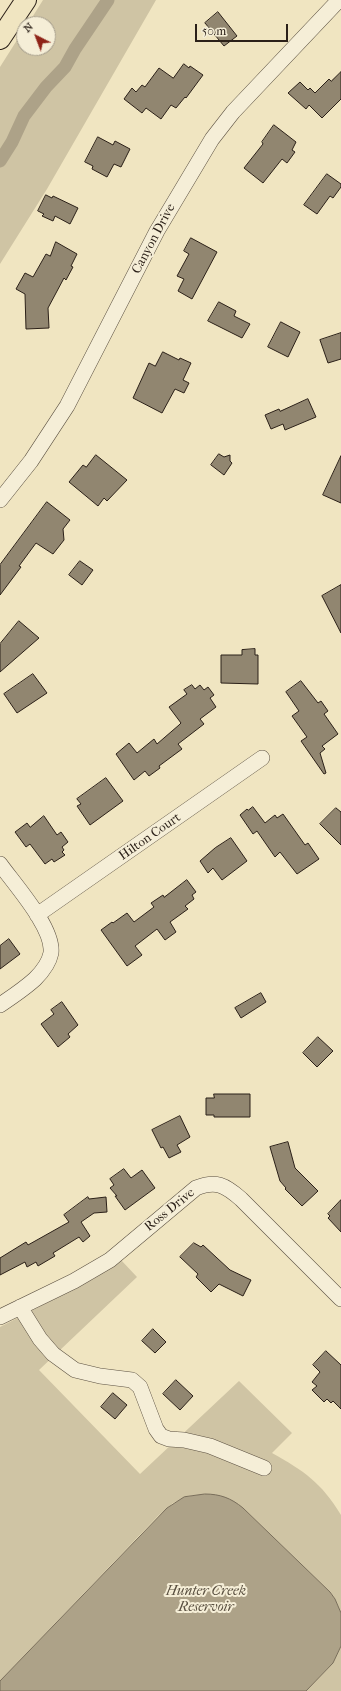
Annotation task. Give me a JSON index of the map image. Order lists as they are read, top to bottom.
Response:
{
  "streets": {
    "street": ["Canyon Drive", "Hilton Court", "Ross Drive"]
  },
  "water": ["Hunter Creek Reservoir"],
  "scale_bar": "50 m",
  "north": "top left"
}
